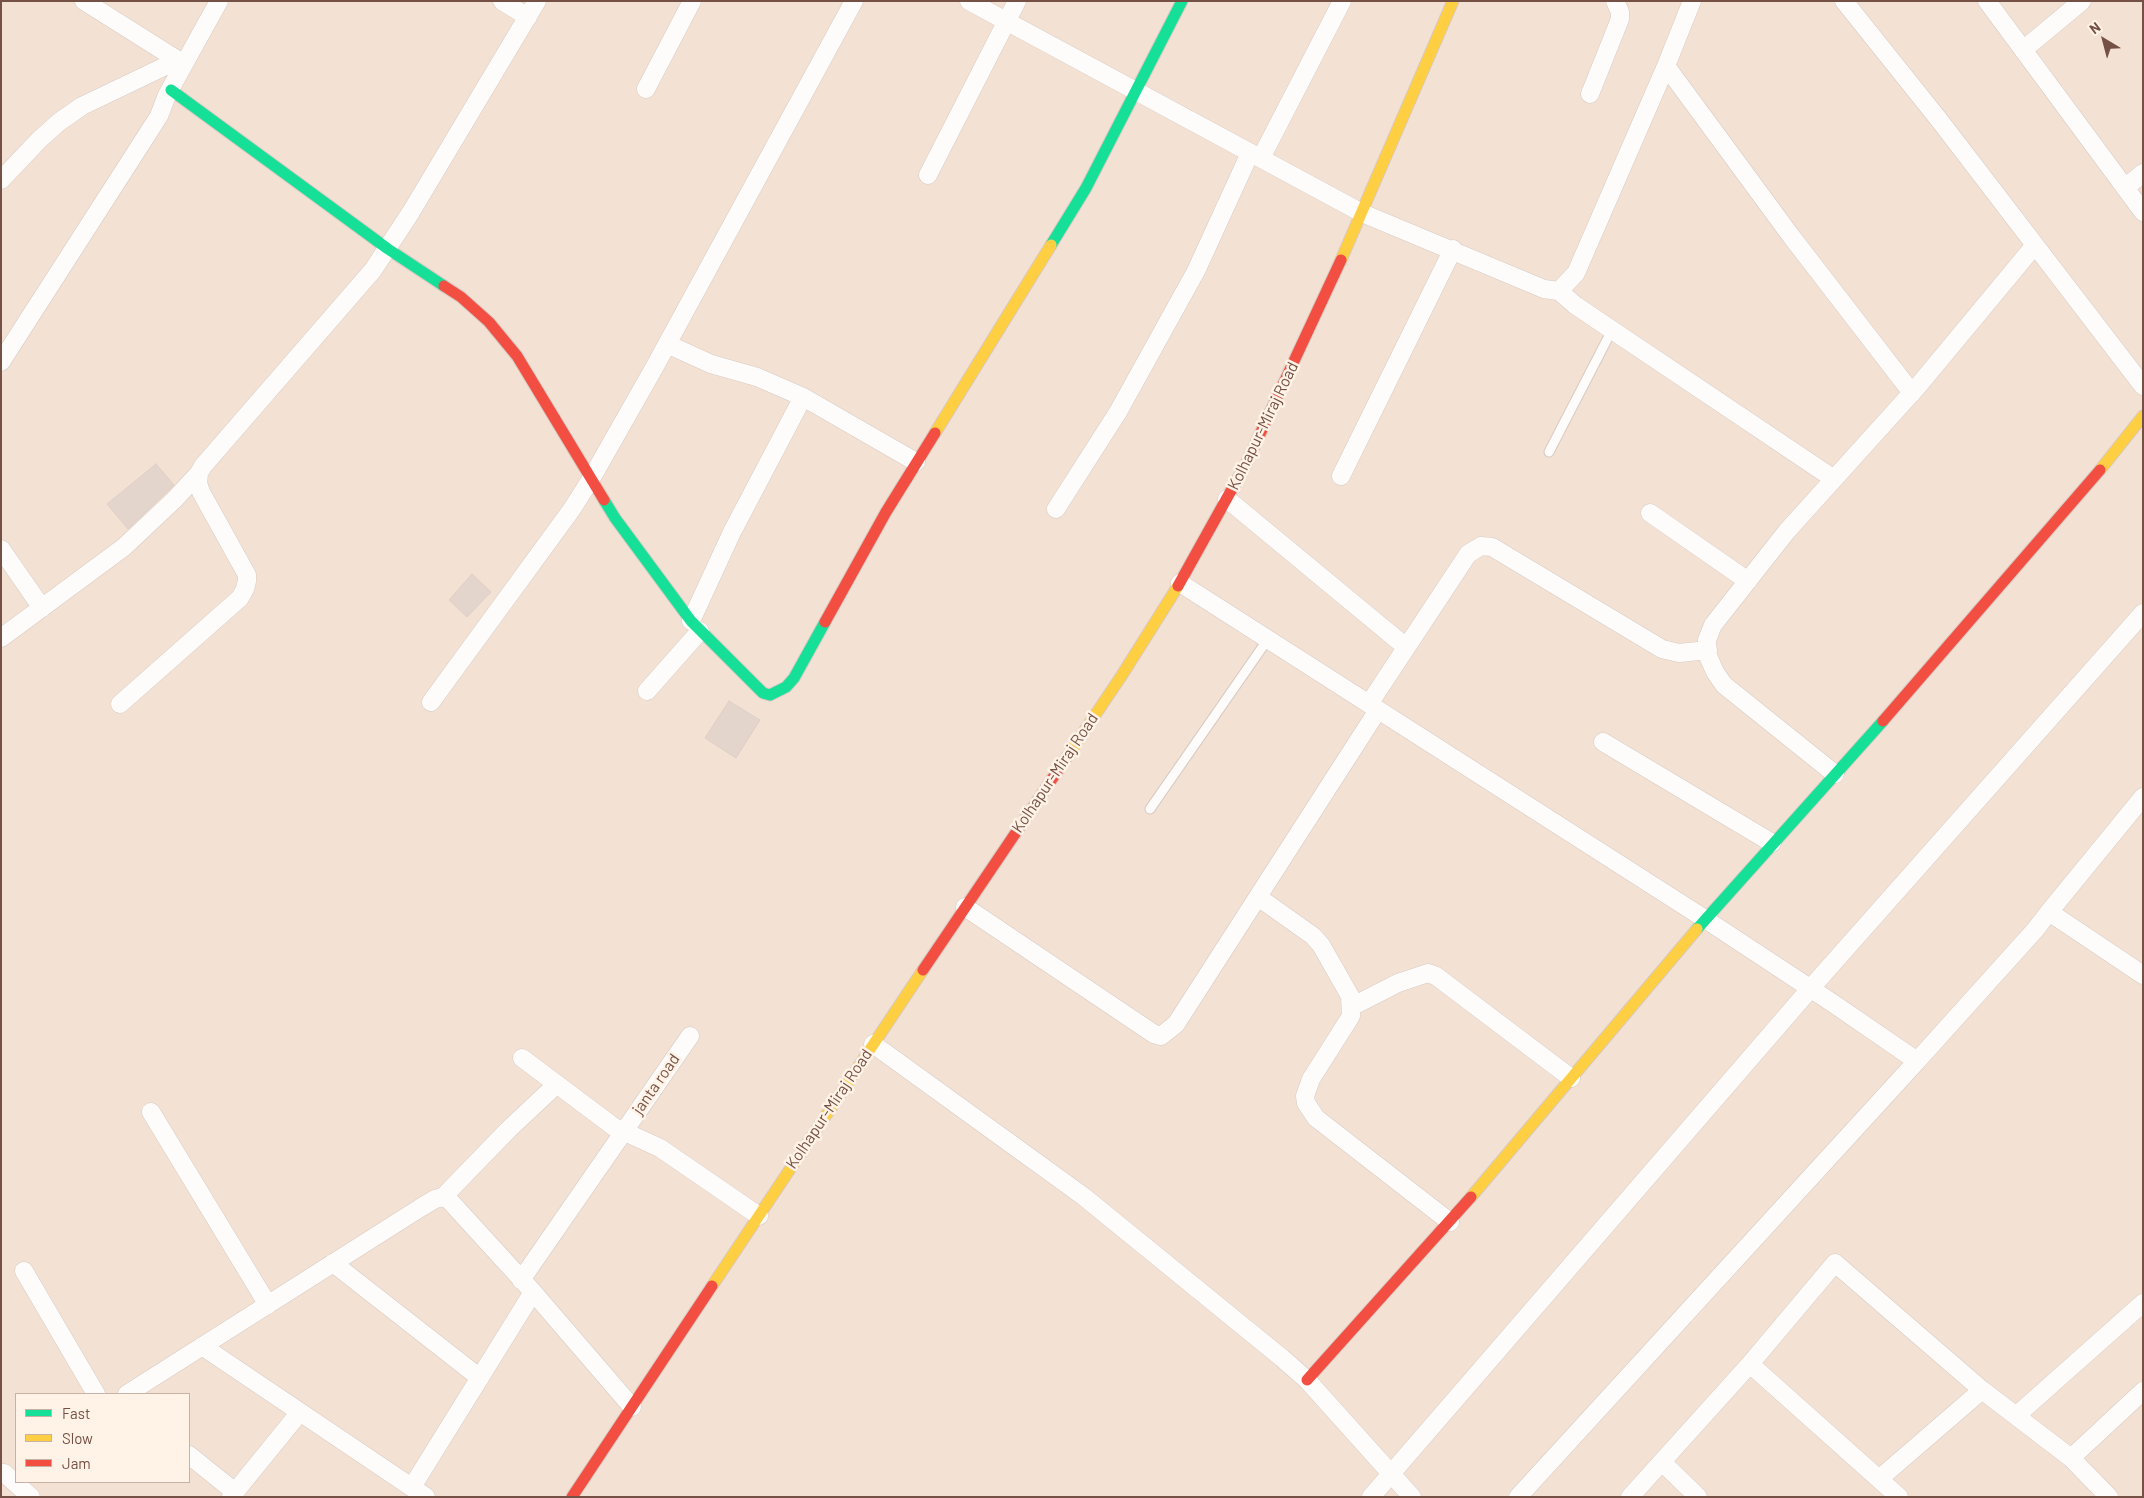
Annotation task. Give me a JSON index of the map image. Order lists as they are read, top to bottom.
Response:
{
  "streets": {
    "main road": ["Kolhapur-Miraj Road"],
    "street": ["janta road"]
  },
  "legend": ["Fast", "Slow", "Jam"],
  "north": "top left"
}
